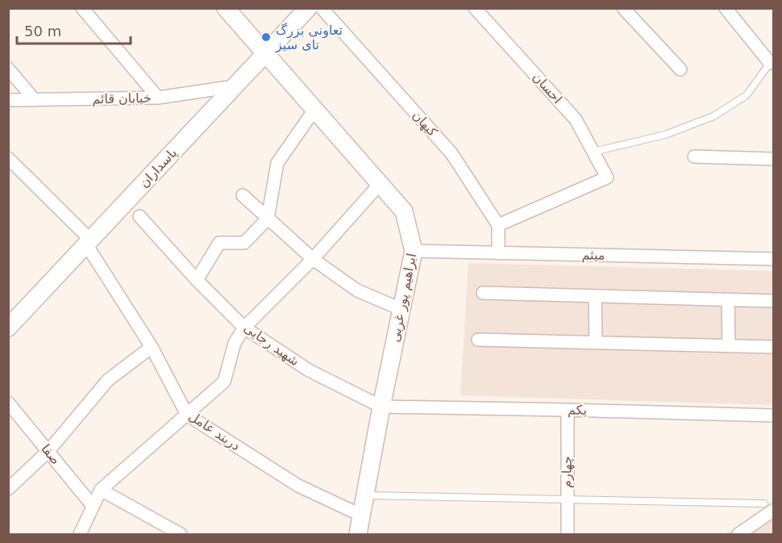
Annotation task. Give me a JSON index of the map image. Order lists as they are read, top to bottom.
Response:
{
  "streets": {
    "street": [
      "احسان",
      "خیابان قائم",
      "کیهان",
      "پاسداران",
      "میثم",
      "ابراهیم پور غربی",
      "شهید رجایی",
      "یکم",
      "دربند عامل",
      "صفا",
      "چهارم"
    ]
  },
  "crossings": [
    ["احسان", "کیهان"],
    ["خیابان قائم", "پاسداران"],
    ["پاسداران", "ابراهیم پور غربی"],
    ["پاسداران", "دربند عامل"],
    ["میثم", "ابراهیم پور غربی"],
    ["ابراهیم پور غربی", "شهید رجایی"],
    ["ابراهیم پور غربی", "یکم"],
    ["ابراهیم پور غربی", "دربند عامل"],
    ["شهید رجایی", "یکم"],
    ["یکم", "چهارم"]
  ],
  "places": ["تعاونی بزرگ تای سیز"],
  "scale_bar": "50 m"
}
